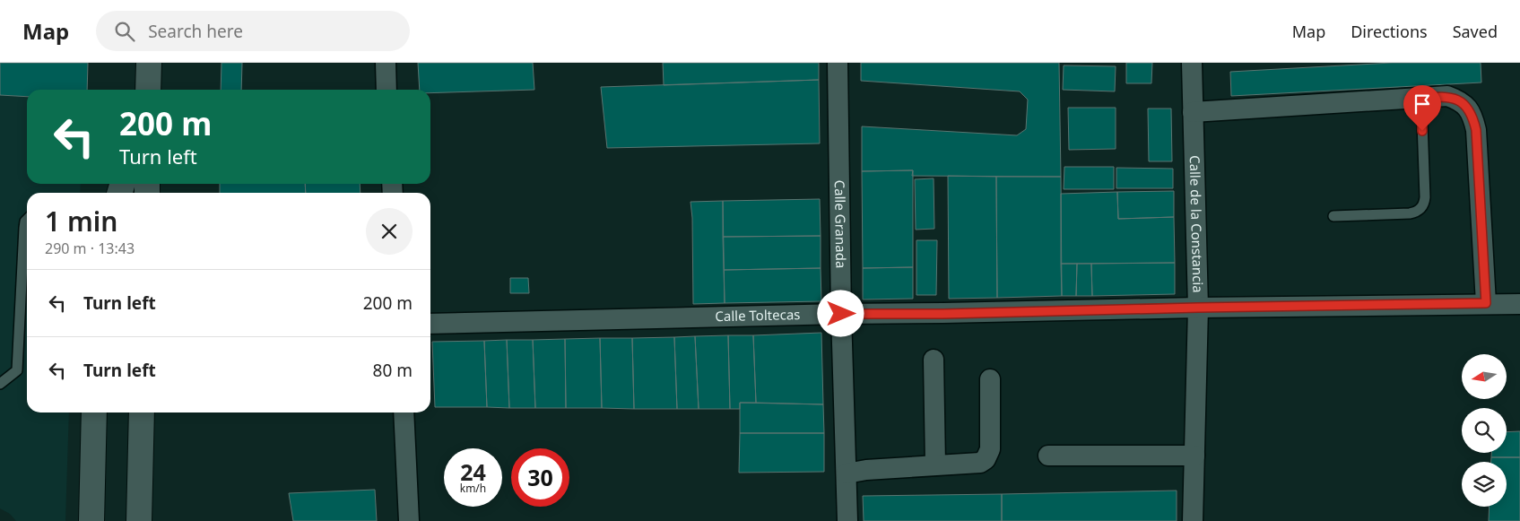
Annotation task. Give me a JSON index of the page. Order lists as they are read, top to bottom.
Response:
{
  "streets": {
    "street": ["Calle Granada", "Calle de la Constancia", "Calle Toltecas"]
  },
  "crossings": [
    ["Calle Granada", "Calle Toltecas"],
    ["Calle de la Constancia", "Calle Toltecas"]
  ],
  "north": "left",
  "page": {
    "header": "Map",
    "search": "Search here",
    "nav": ["Map", "Directions", "Saved"],
    "turn": ["200 m", "Turn left"],
    "heading": ["1 min", "290 m · 13:43"],
    "list": [
      {
        "name": "Turn left",
        "value": "200 m"
      },
      {
        "name": "Turn left",
        "value": "80 m"
      }
    ],
    "speed": "24 km/h",
    "limit": "30"
  }
}
